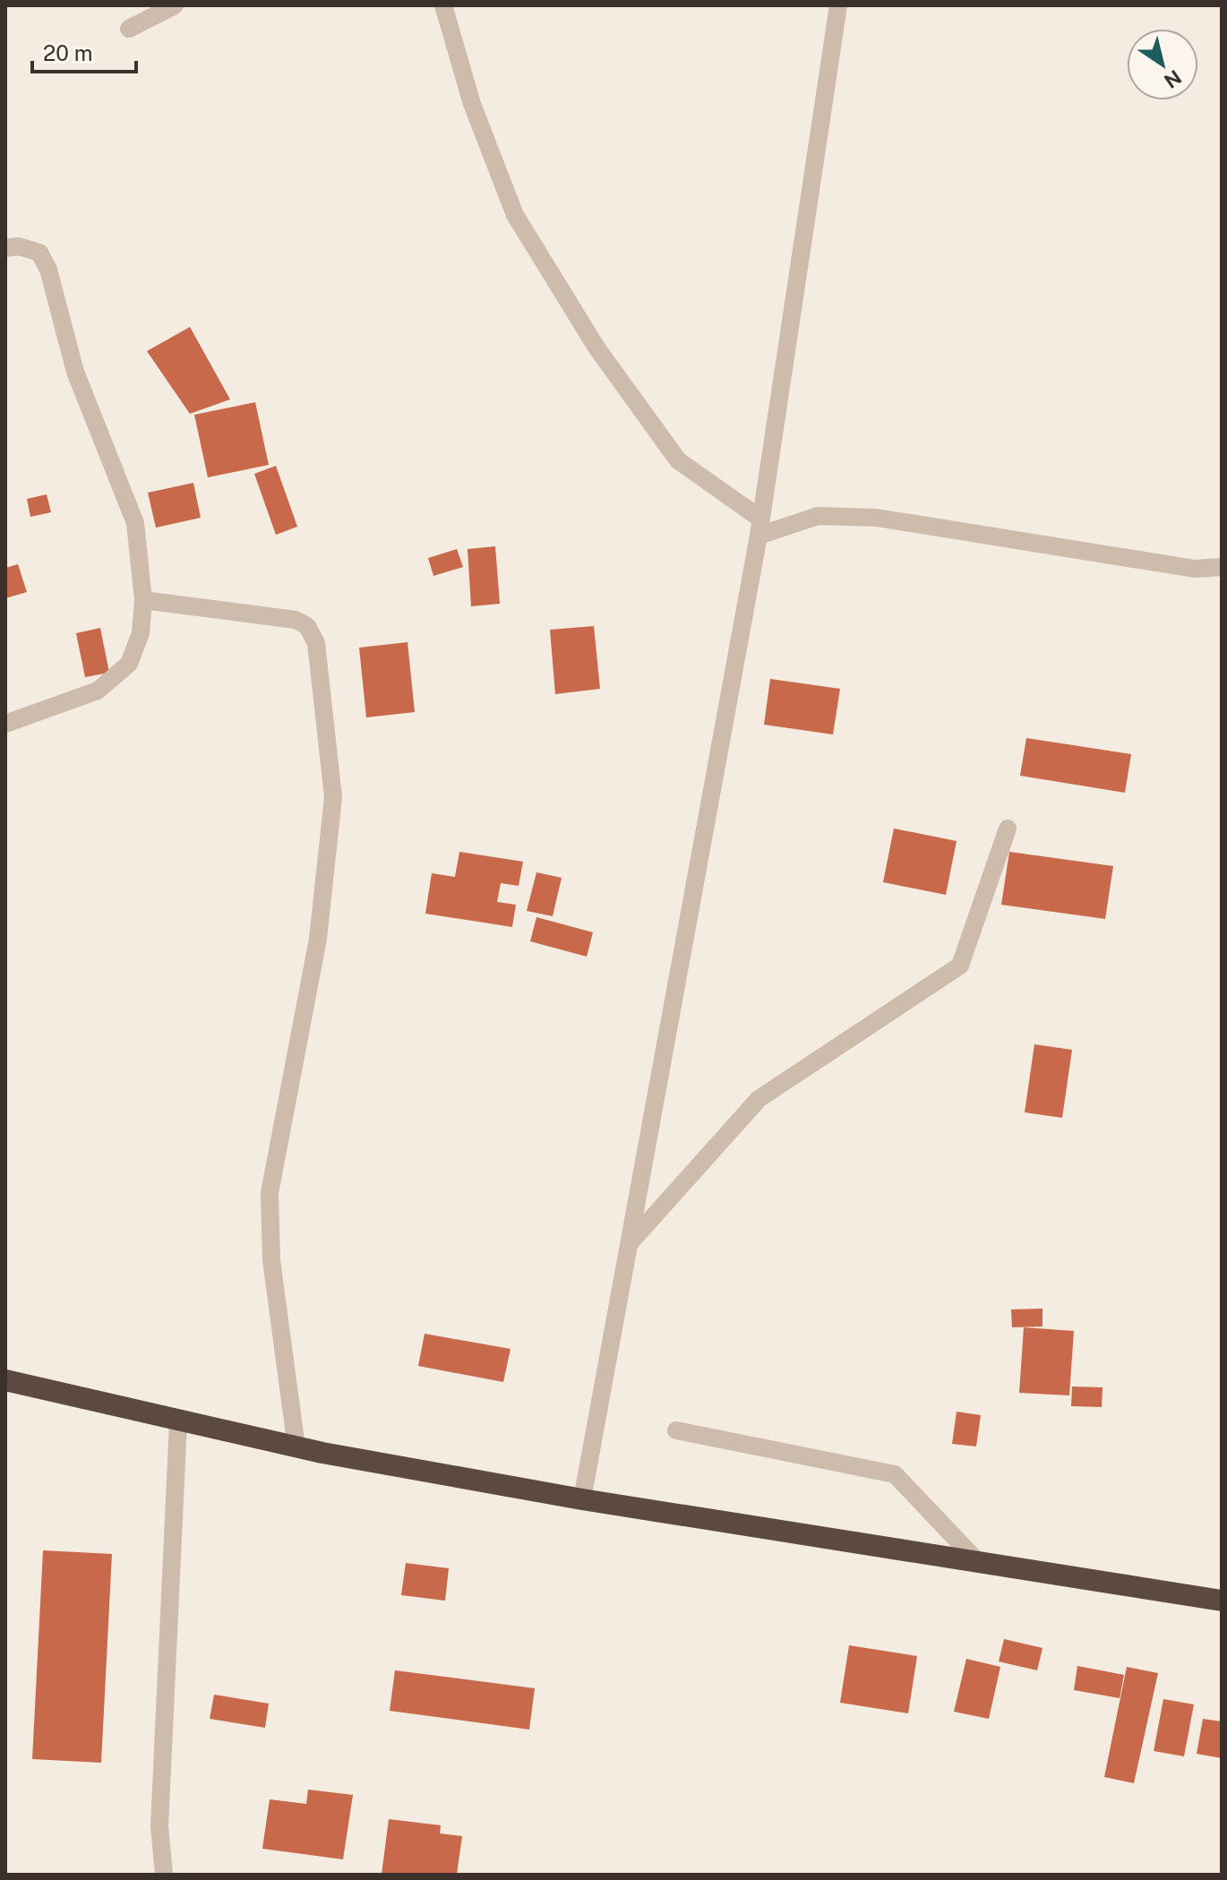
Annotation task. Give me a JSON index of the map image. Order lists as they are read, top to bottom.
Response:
{
  "scale_bar": "20 m",
  "north": "bottom right"
}
